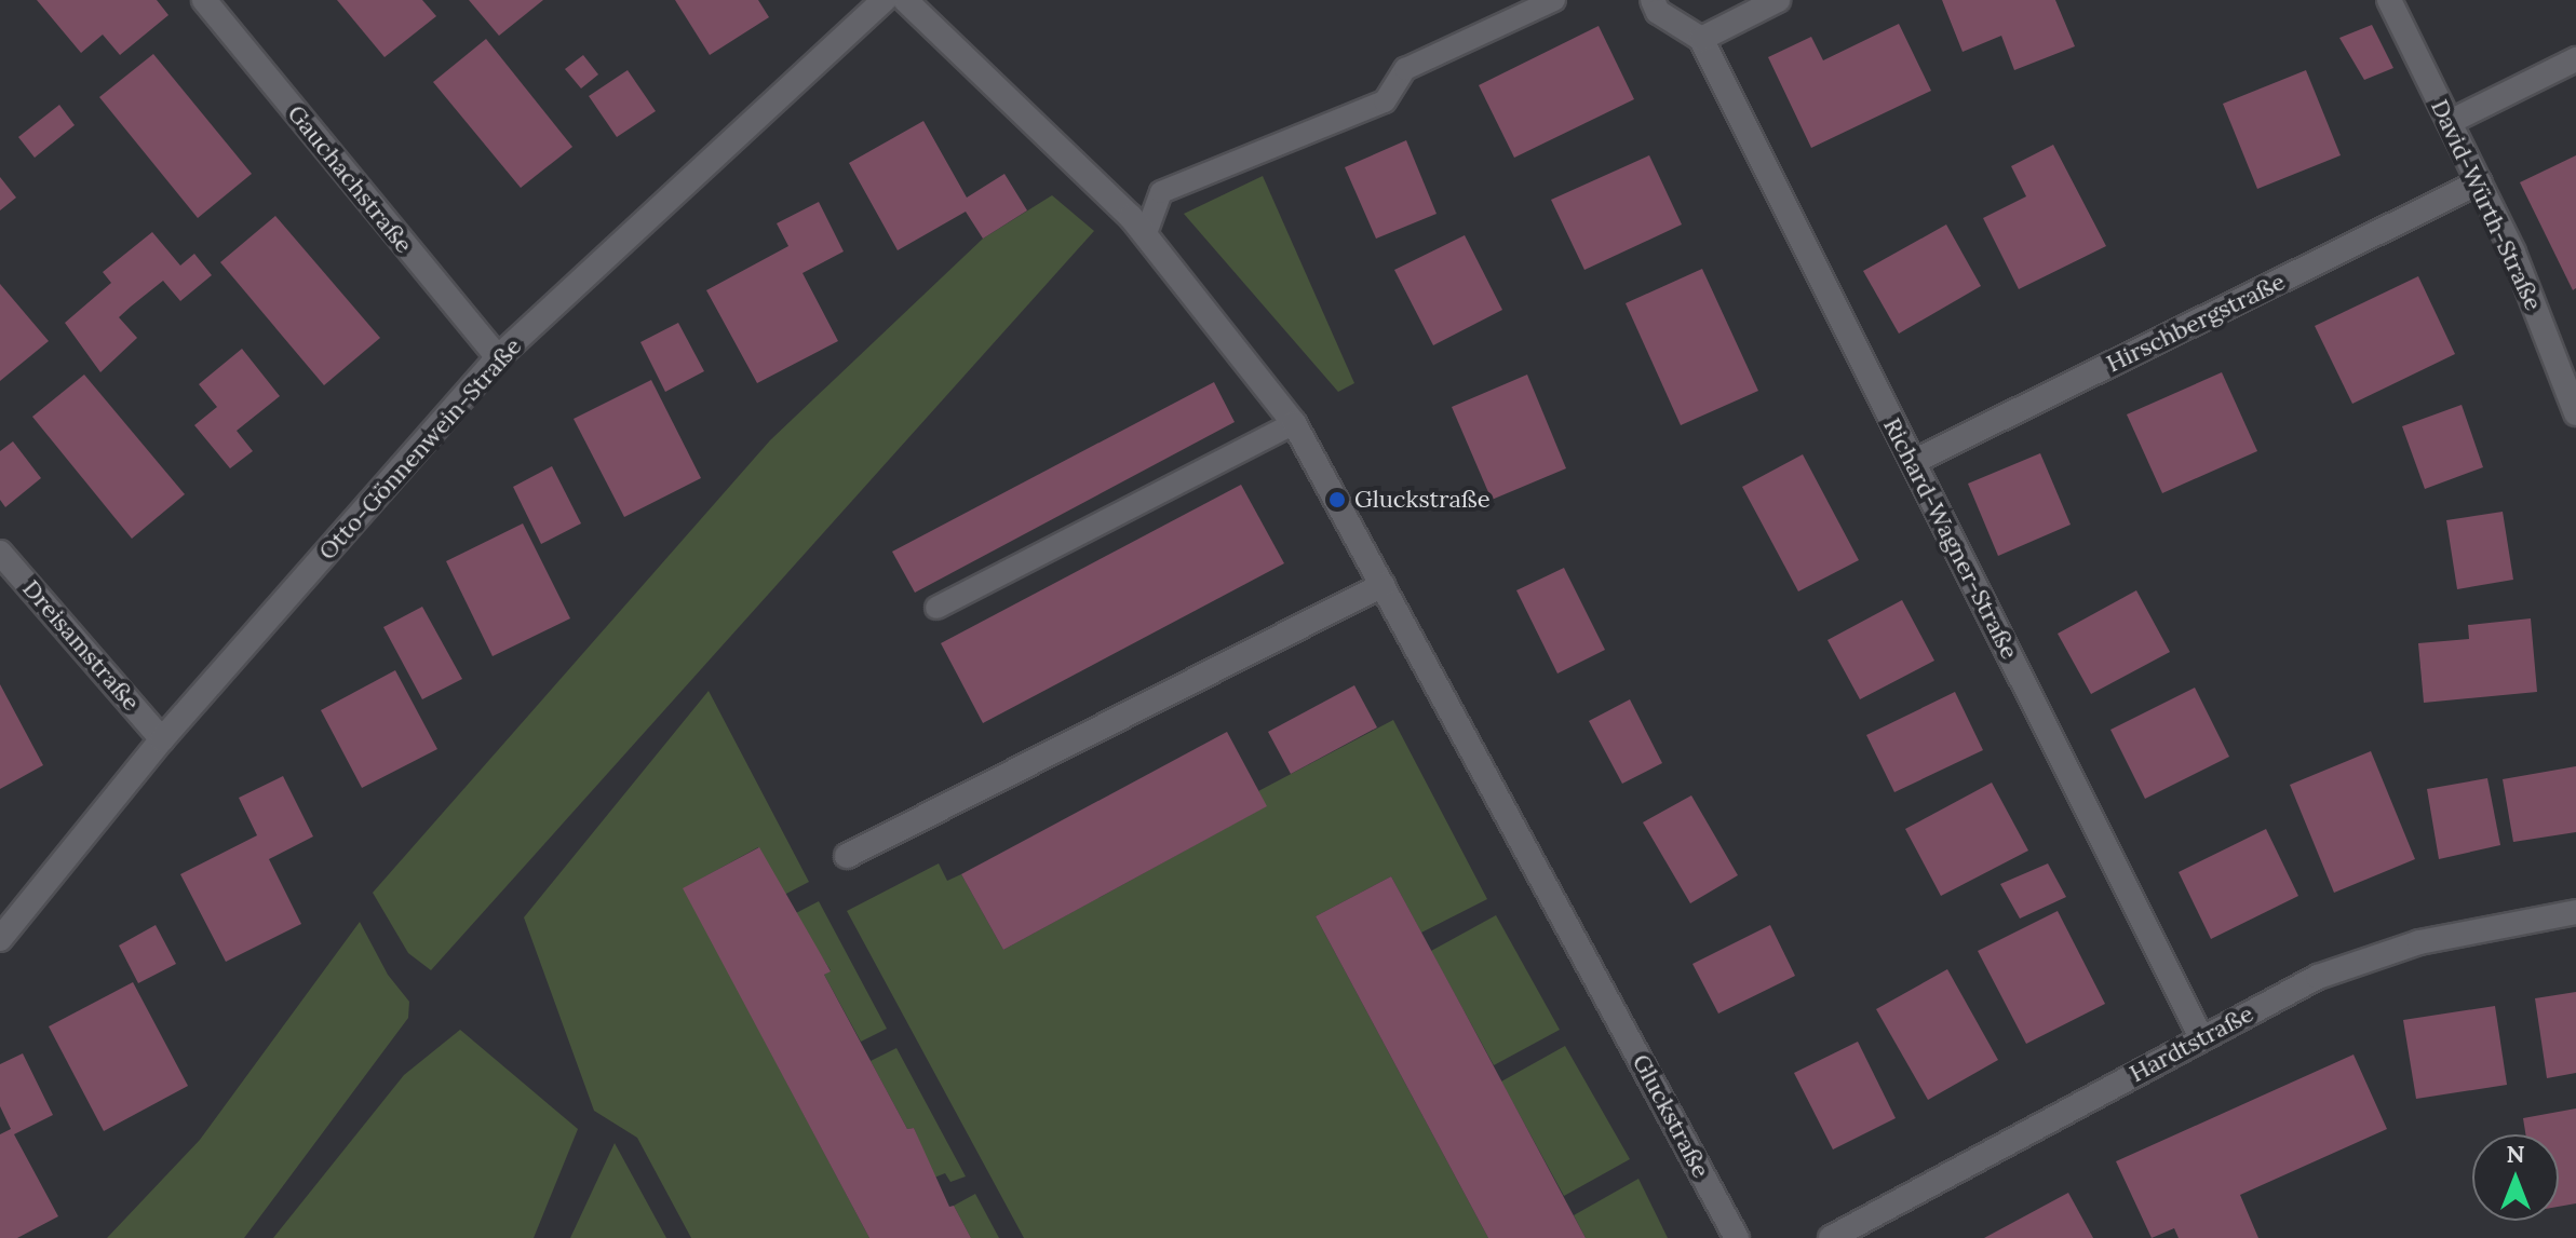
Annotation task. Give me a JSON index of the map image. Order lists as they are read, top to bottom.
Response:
{
  "streets": {
    "street": [
      "Gauchachstraße",
      "David-Würth-Straße",
      "Hirschbergstraße",
      "Otto-Gönnenwein-Straße",
      "Richard-Wagner-Straße",
      "Dreisamstraße",
      "Hardtstraße",
      "Gluckstraße"
    ]
  },
  "crossings": [
    ["Gauchachstraße", "Otto-Gönnenwein-Straße"],
    ["David-Würth-Straße", "Hirschbergstraße"],
    ["Hirschbergstraße", "Richard-Wagner-Straße"],
    ["Otto-Gönnenwein-Straße", "Dreisamstraße"],
    ["Richard-Wagner-Straße", "Hardtstraße"]
  ],
  "places": ["Gluckstraße"],
  "north": "top"
}
